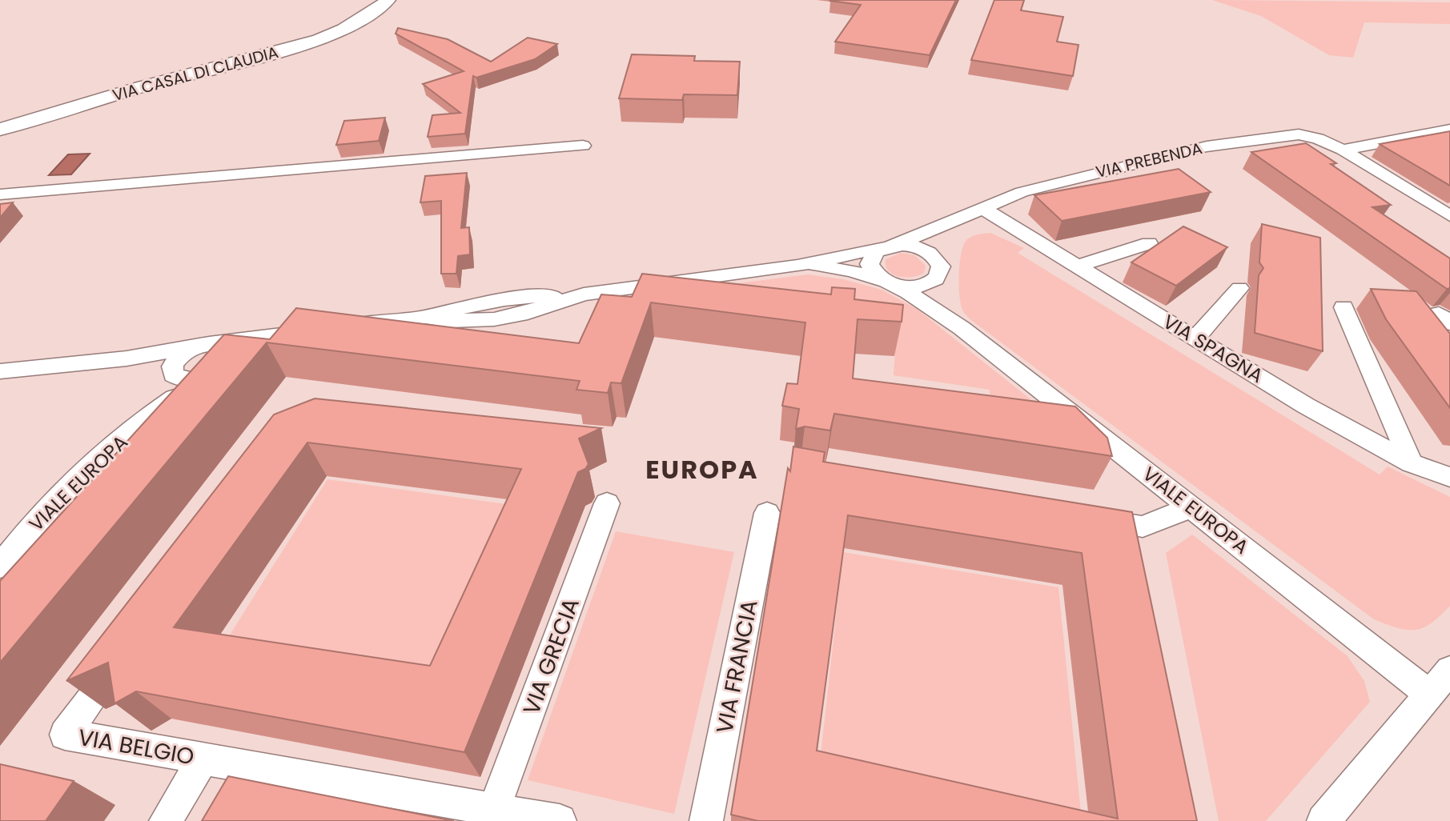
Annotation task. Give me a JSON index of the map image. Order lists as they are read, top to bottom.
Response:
{
  "streets": {
    "street": [
      "VIA CASAL DI CLAUDIA",
      "VIA PREBENDA",
      "VIA SPAGNA",
      "VIALE EUROPA",
      "VIA GRECIA",
      "VIA FRANCIA",
      "VIA BELGIO"
    ]
  },
  "crossings": [
    ["VIA PREBENDA", "VIA SPAGNA"],
    ["VIA PREBENDA", "VIALE EUROPA"],
    ["VIA GRECIA", "VIA BELGIO"]
  ],
  "districts": ["EUROPA"]
}
